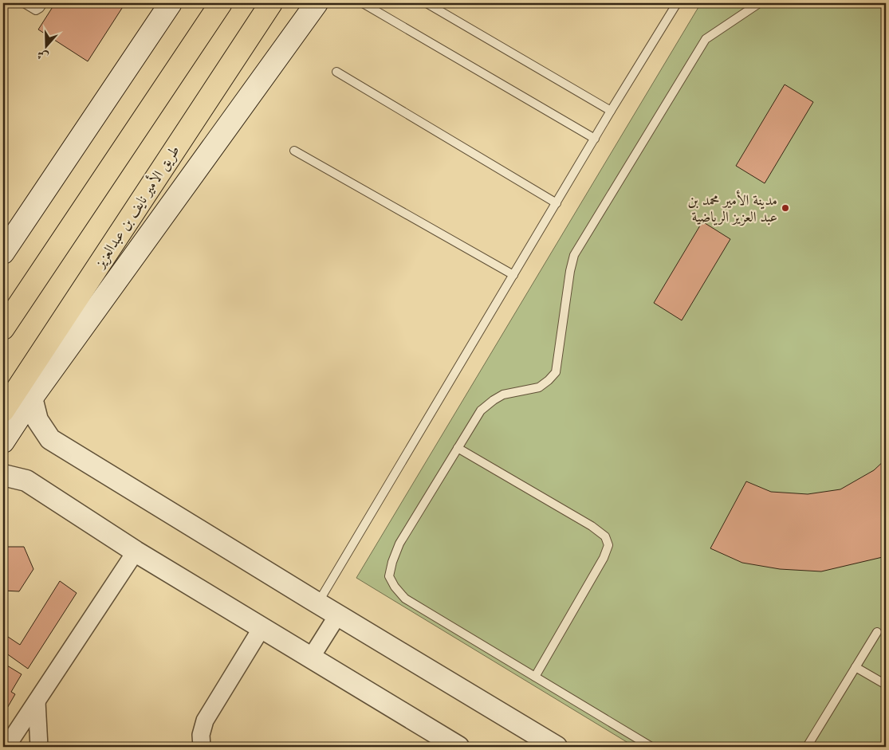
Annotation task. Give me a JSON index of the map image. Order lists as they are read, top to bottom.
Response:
{
  "streets": {
    "highway": ["طريق الأمير نايف بن عبدالعزيز"]
  },
  "places": ["مدينة الأمير محمد بن عبد العزيز الرياضية"],
  "north": "bottom"
}
